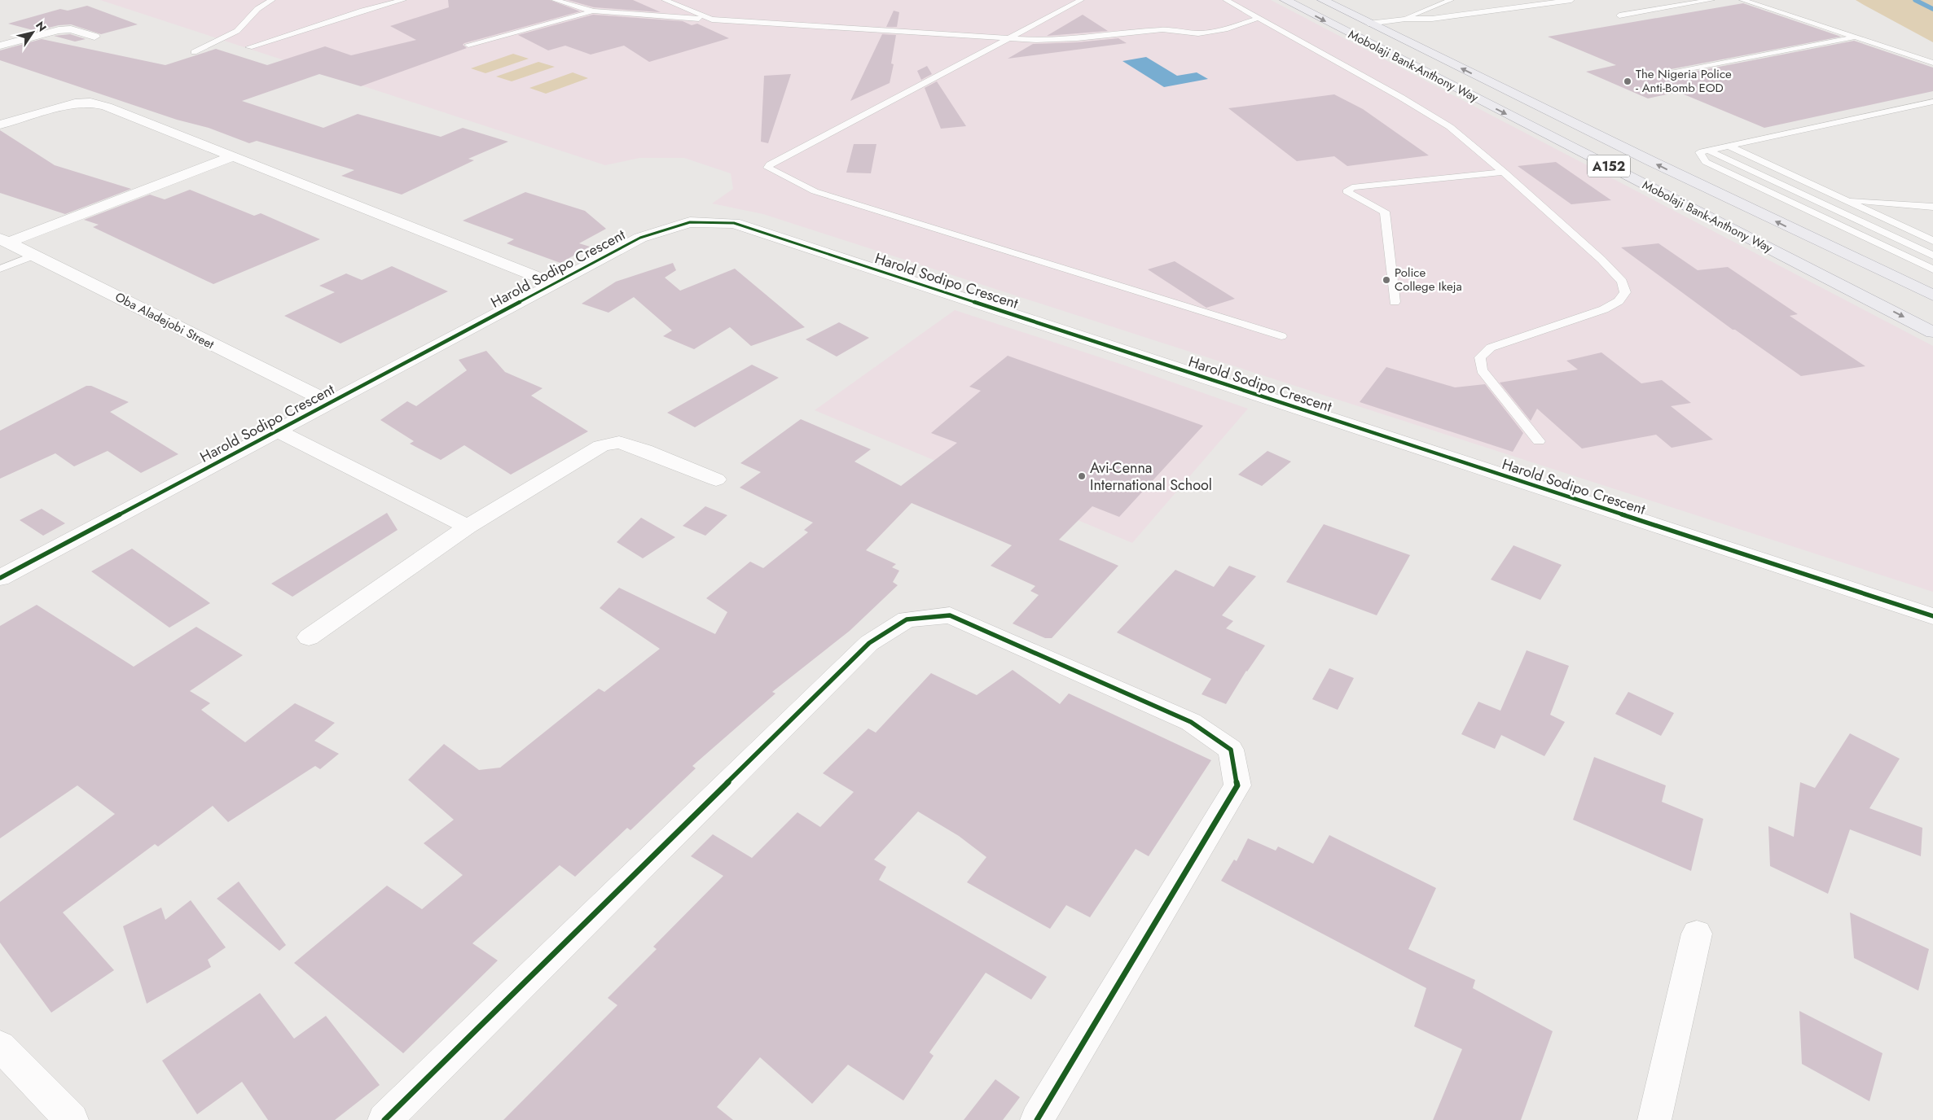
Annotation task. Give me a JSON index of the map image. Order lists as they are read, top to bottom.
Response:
{
  "streets": {
    "main road": ["Mobolaji Bank-Anthony Way", "A152"],
    "street": ["Harold Sodipo Crescent", "Oba Aladejobi Street"]
  },
  "crossings": [
    ["Harold Sodipo Crescent", "Oba Aladejobi Street"]
  ],
  "places": ["The Nigeria Police - Anti-Bomb EOD", "Police College Ikeja", "Avi-Cenna International School"],
  "north": "top right"
}
